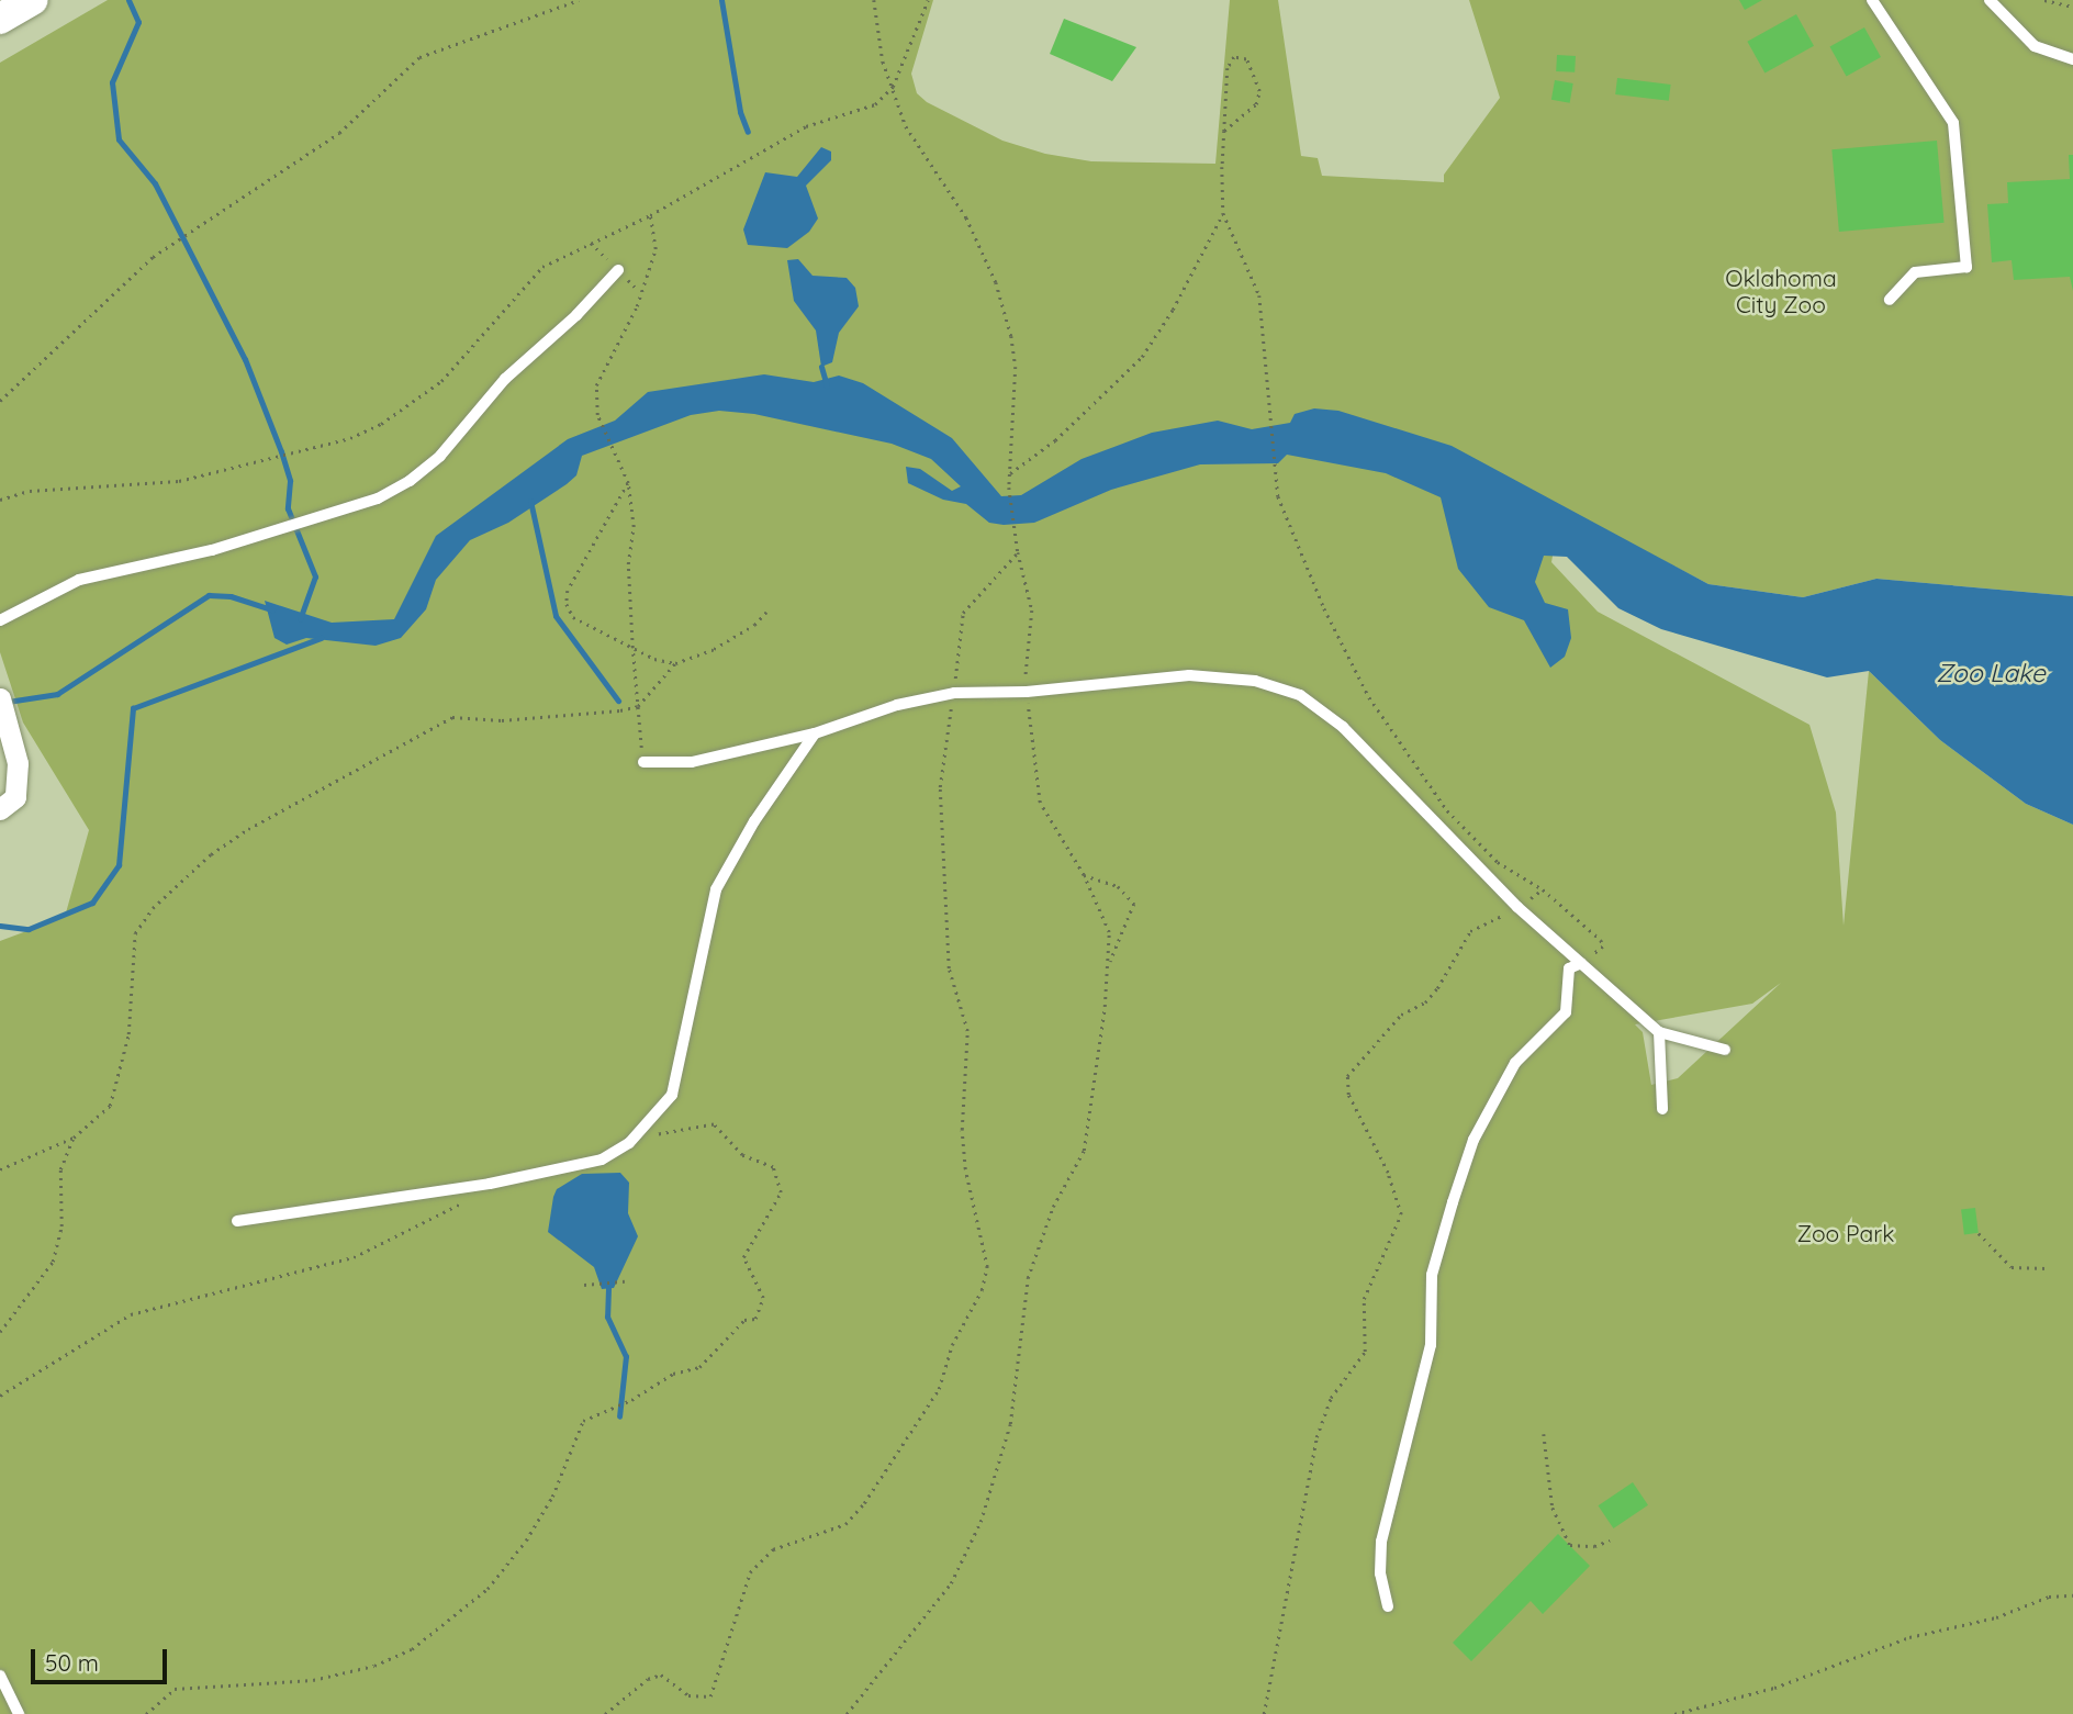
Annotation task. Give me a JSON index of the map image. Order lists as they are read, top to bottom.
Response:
{
  "water": ["Zoo Lake"],
  "parks": ["Oklahoma City Zoo", "Zoo Park"],
  "scale_bar": "50 m"
}
